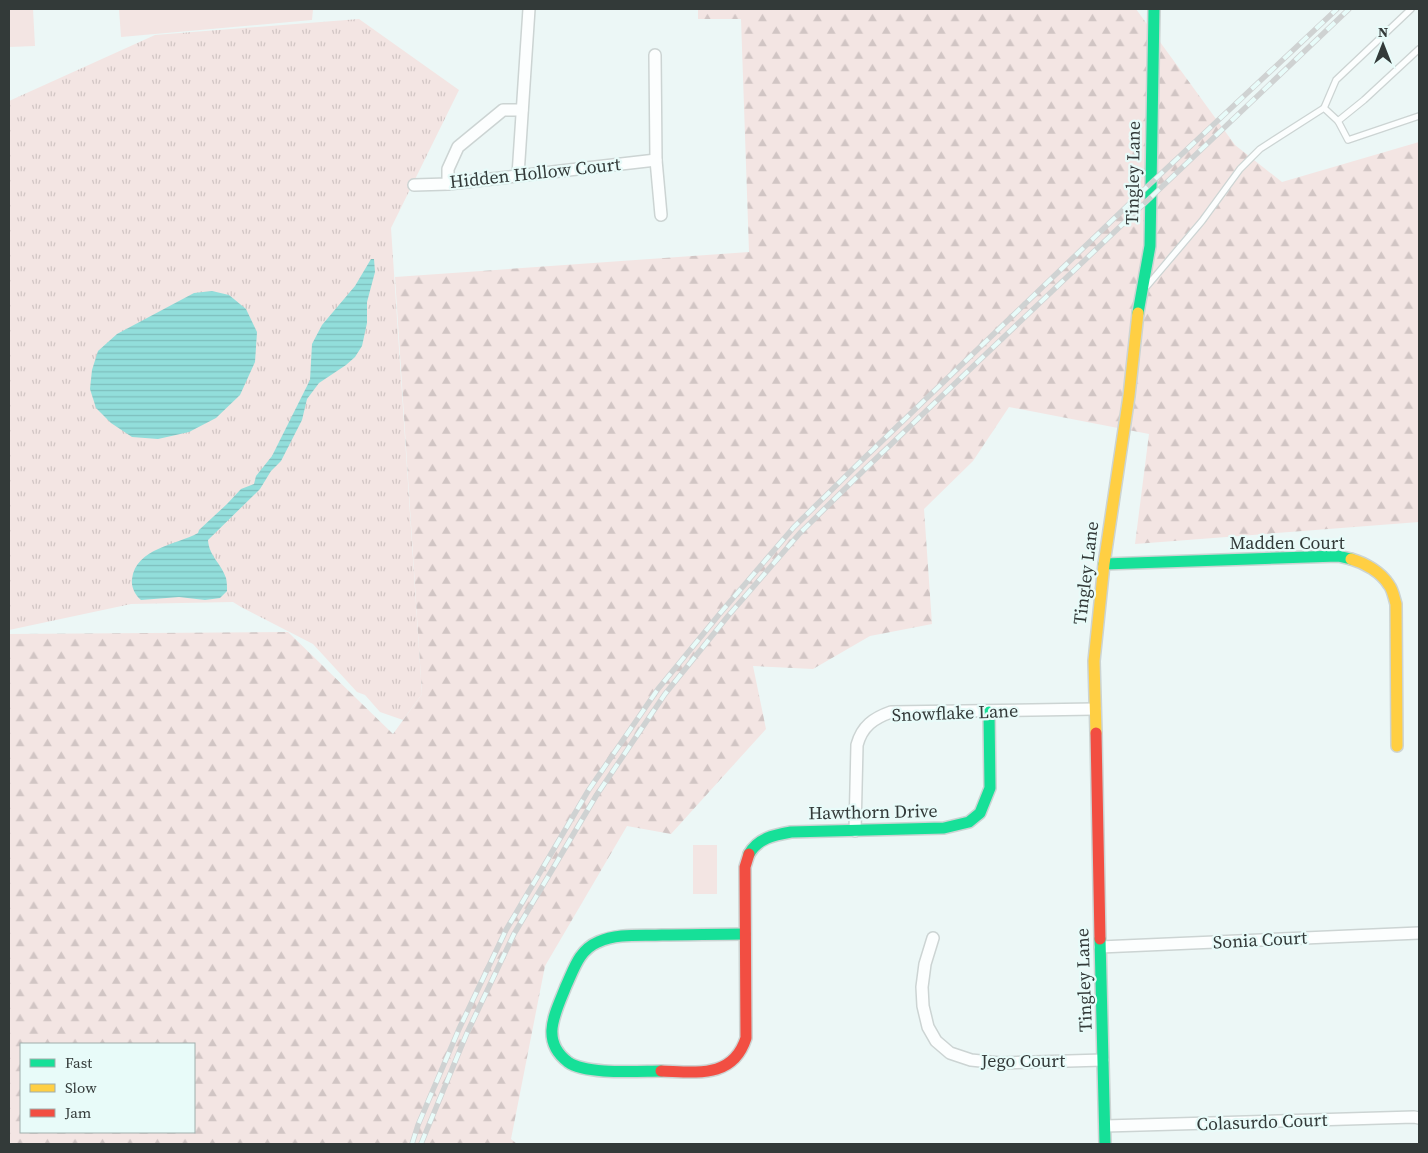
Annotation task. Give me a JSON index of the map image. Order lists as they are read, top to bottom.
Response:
{
  "streets": {
    "street": [
      "Hidden Hollow Court",
      "Tingley Lane",
      "Madden Court",
      "Snowflake Lane",
      "Hawthorn Drive",
      "Sonia Court",
      "Jego Court",
      "Colasurdo Court"
    ]
  },
  "crossings": [
    ["Tingley Lane", "Madden Court"],
    ["Tingley Lane", "Snowflake Lane"],
    ["Tingley Lane", "Sonia Court"],
    ["Tingley Lane", "Jego Court"],
    ["Tingley Lane", "Colasurdo Court"],
    ["Snowflake Lane", "Hawthorn Drive"]
  ],
  "legend": ["Fast", "Slow", "Jam"],
  "north": "top"
}
